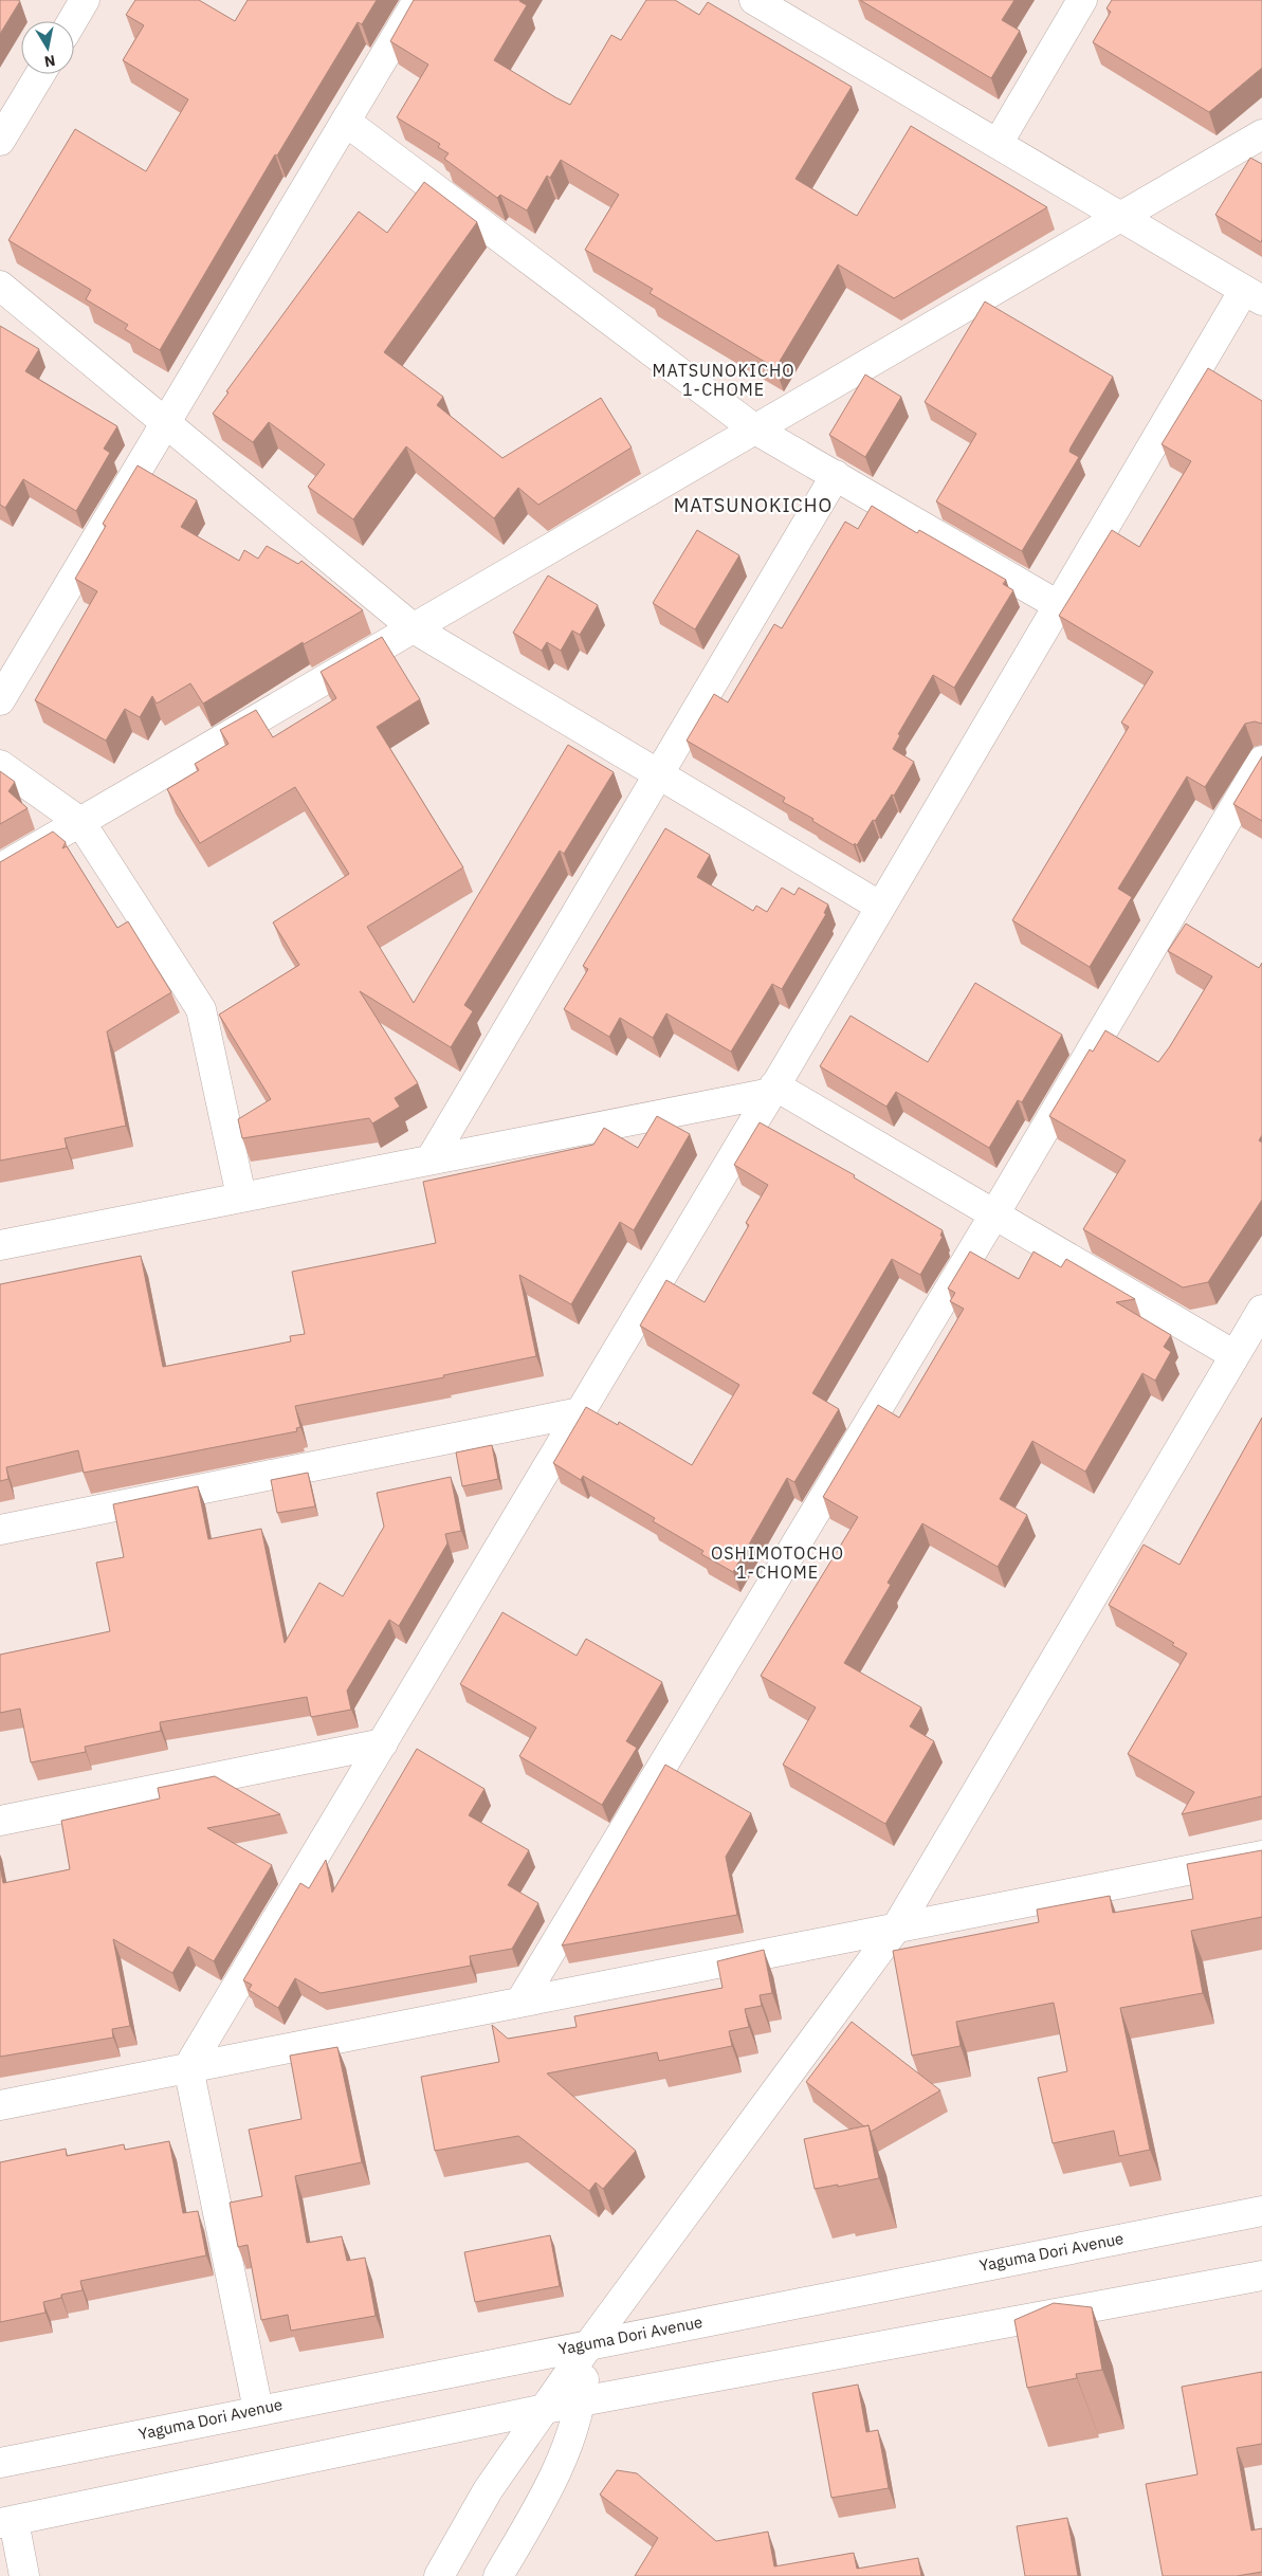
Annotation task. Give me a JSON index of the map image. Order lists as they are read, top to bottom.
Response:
{
  "streets": {
    "street": ["Yaguma Dori Avenue"]
  },
  "districts": ["MATSUNOKICHO 1-CHOME", "MATSUNOKICHO", "OSHIMOTOCHO 1-CHOME"],
  "north": "bottom"
}
